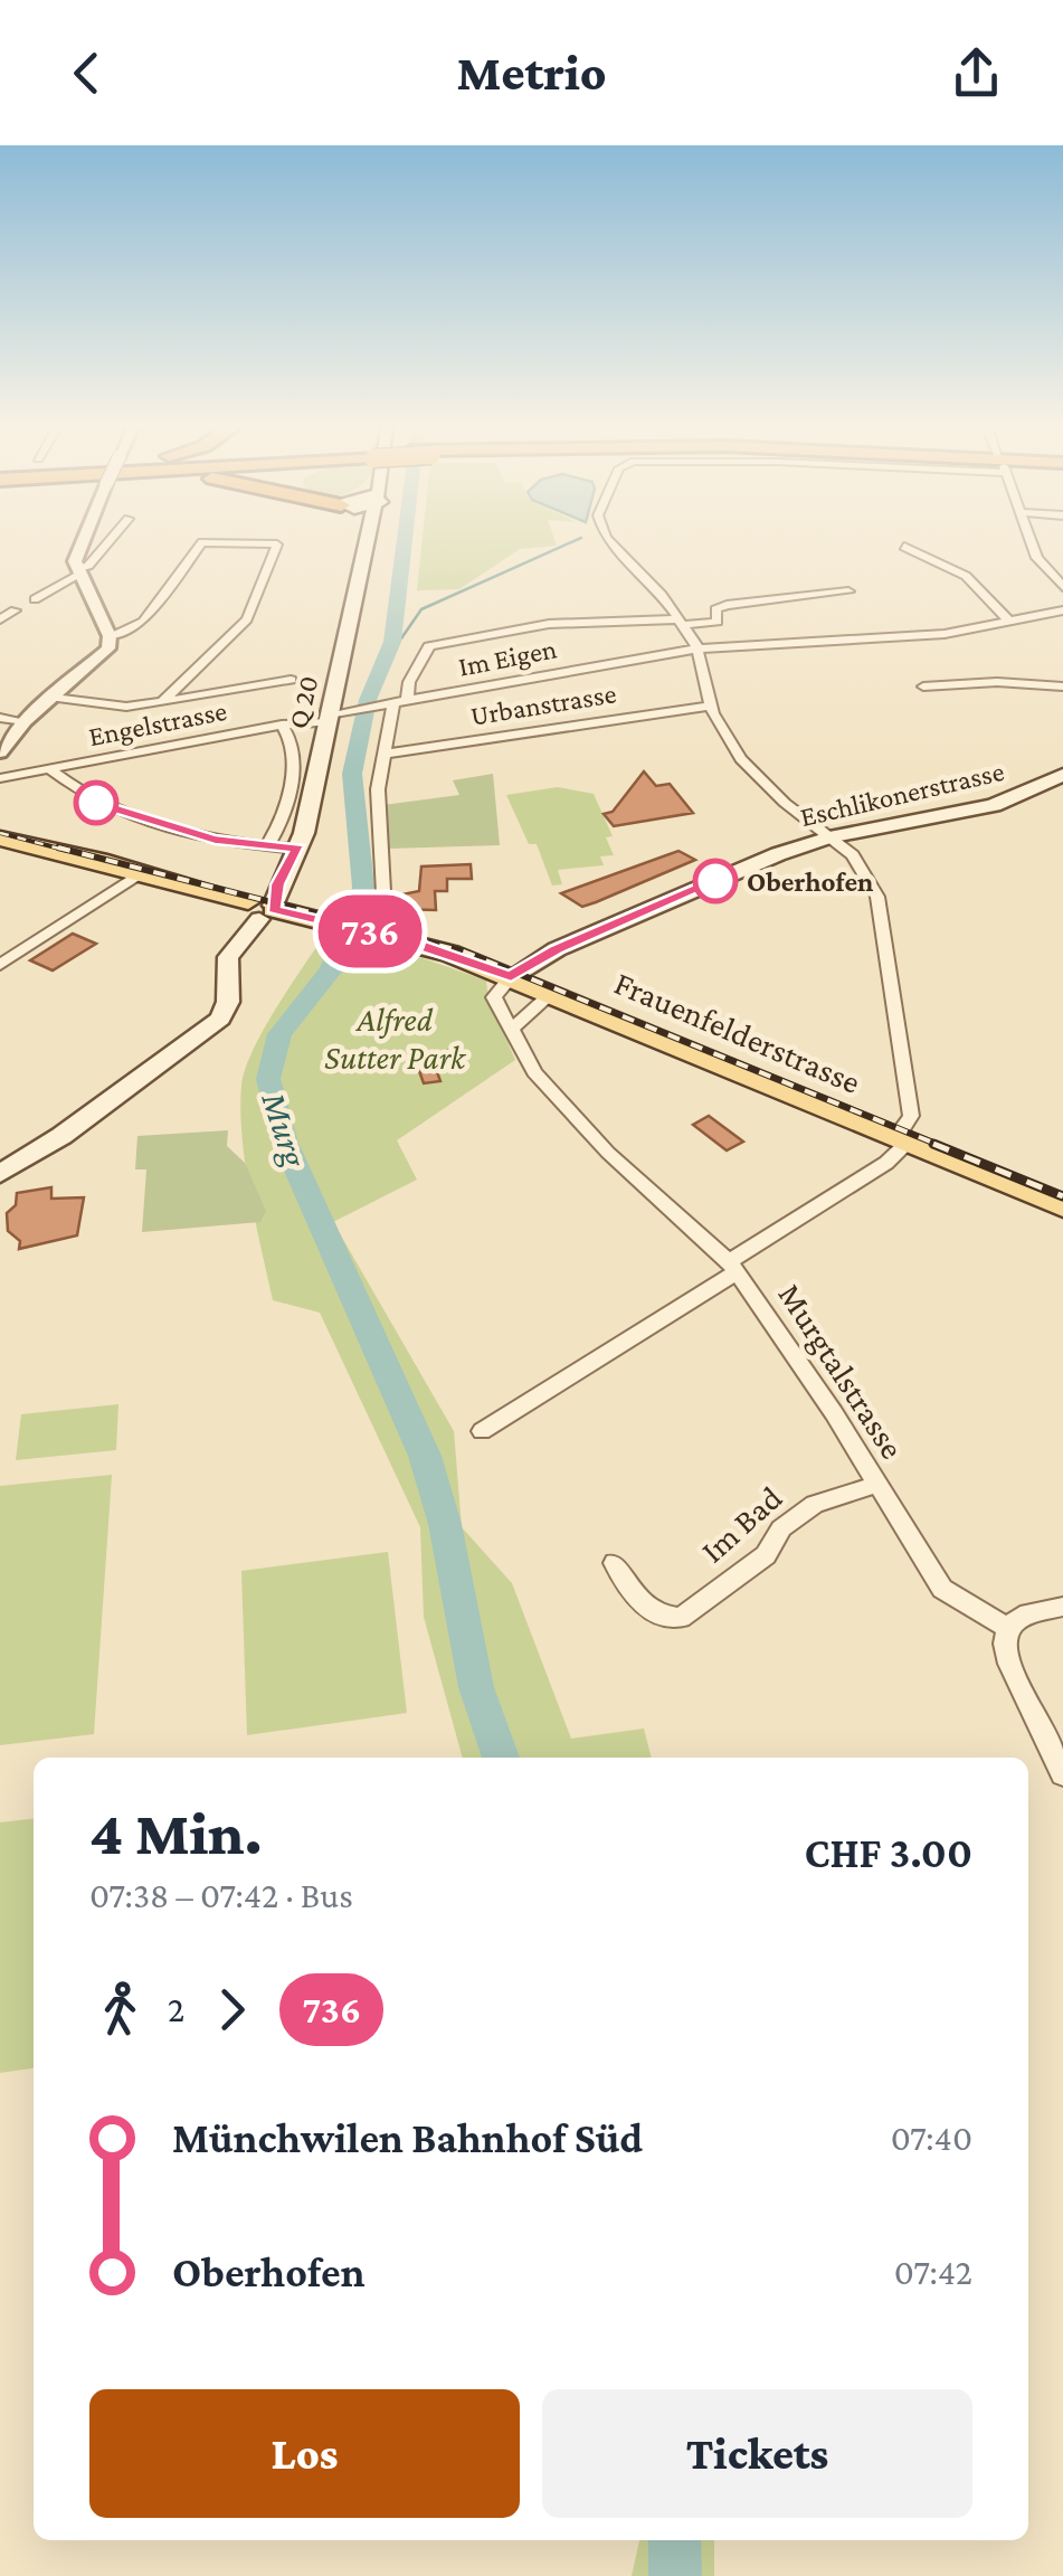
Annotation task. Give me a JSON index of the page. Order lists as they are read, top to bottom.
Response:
{
  "streets": {
    "main road": ["Q 20", "Eschlikonerstrasse", "Frauenfelderstrasse"],
    "street": [
      "Im Eigen",
      "Urbanstrasse",
      "Engelstrasse",
      "Murgtalstrasse",
      "Im Bad"
    ]
  },
  "crossings": [
    ["Im Eigen", "Q 20"],
    ["Im Eigen", "Engelstrasse"],
    ["Q 20", "Engelstrasse"],
    ["Q 20", "Frauenfelderstrasse"],
    ["Eschlikonerstrasse", "Frauenfelderstrasse"],
    ["Eschlikonerstrasse", "Murgtalstrasse"],
    ["Frauenfelderstrasse", "Murgtalstrasse"],
    ["Murgtalstrasse", "Im Bad"]
  ],
  "water": ["Murg"],
  "parks": ["Alfred Sutter Park"],
  "places": ["Oberhofen"],
  "lines": ["bus line 736"],
  "page": {
    "header": "Metrio",
    "on_map": "736",
    "heading": ["4 Min.", "07:38 – 07:42 · Bus", "CHF 3.00"],
    "legs": ["2", "736"],
    "list": [
      {
        "name": "Münchwilen Bahnhof Süd",
        "value": "07:40"
      },
      {
        "name": "Oberhofen",
        "value": "07:42"
      }
    ],
    "buttons": ["Los", "Tickets"]
  }
}
